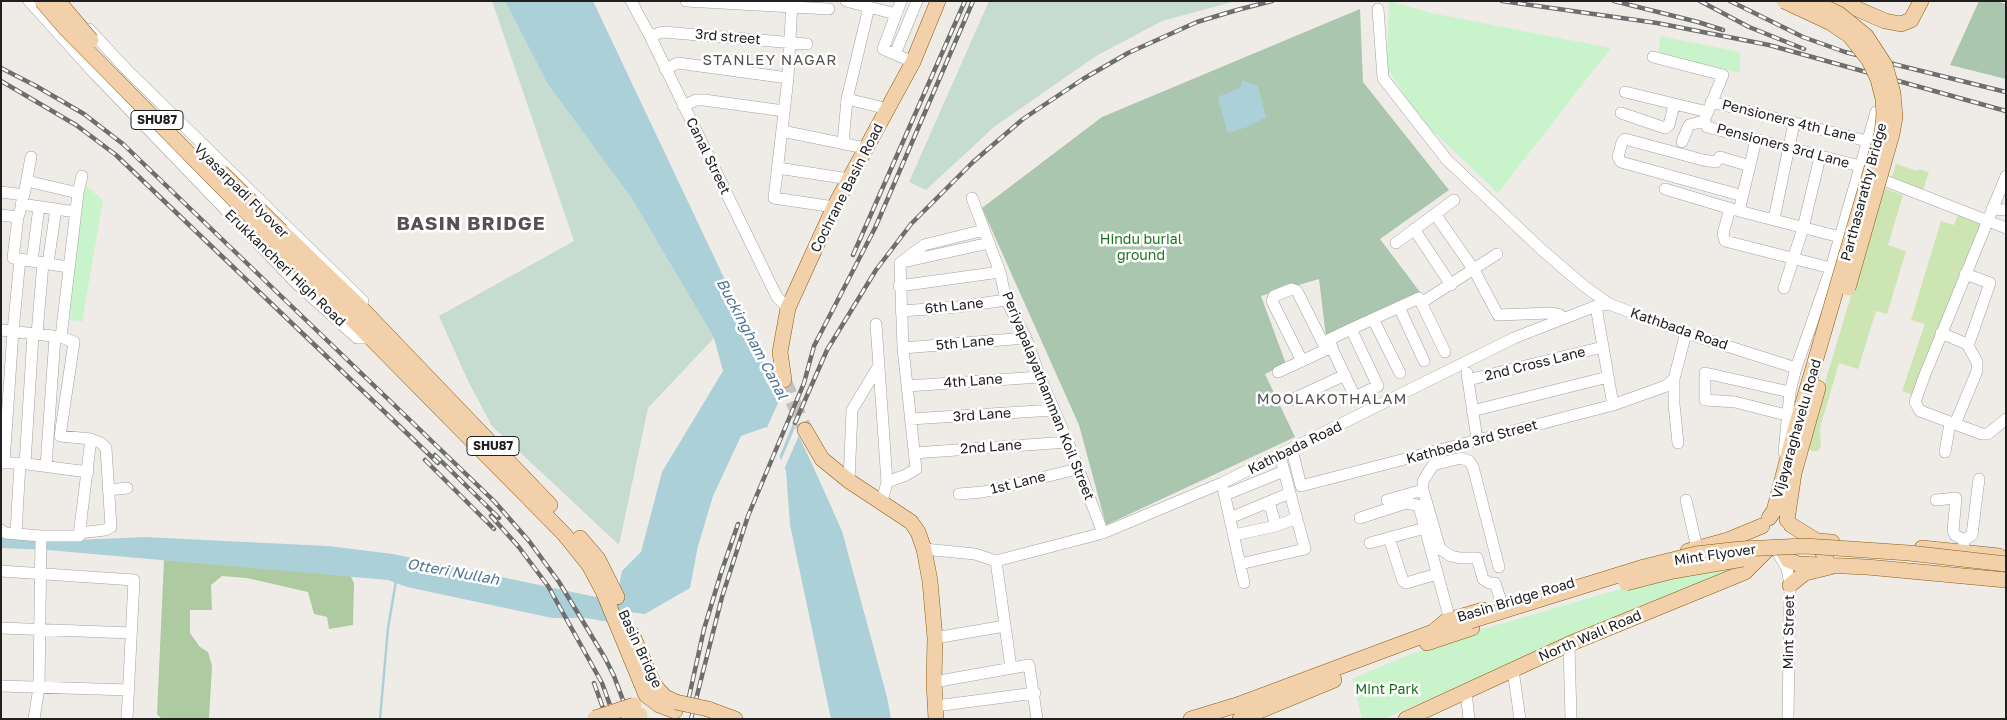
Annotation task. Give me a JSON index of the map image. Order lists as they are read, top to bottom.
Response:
{
  "streets": {
    "main road": [
      "SHU87",
      "Cochrane Basin Road",
      "Vyasarpadi Flyover",
      "Parthasarathy Bridge",
      "Erukkancheri High Road",
      "Vijayaraghavelu Road",
      "Mint Flyover",
      "Basin Bridge Road",
      "North Wall Road",
      "Basin Bridge"
    ],
    "street": [
      "3rd street",
      "Pensioners 4th Lane",
      "Pensioners 3rd Lane",
      "Canal Street",
      "6th Lane",
      "Kathbada Road",
      "5th Lane",
      "2nd Cross Lane",
      "4th Lane",
      "Periyapalayathamman Koil Street",
      "3rd Lane",
      "Kathbeda 3rd Street",
      "2nd Lane",
      "1st Lane",
      "Mint Street"
    ]
  },
  "crossings": [
    ["3rd street", "Canal Street"],
    ["Pensioners 4th Lane", "Pensioners 3rd Lane"],
    ["Canal Street", "Cochrane Basin Road"],
    ["Vyasarpadi Flyover", "Erukkancheri High Road"],
    ["Parthasarathy Bridge", "Vijayaraghavelu Road"],
    ["Erukkancheri High Road", "Basin Bridge"],
    ["6th Lane", "Periyapalayathamman Koil Street"],
    ["Kathbada Road", "Periyapalayathamman Koil Street"],
    ["Kathbada Road", "Kathbeda 3rd Street"],
    ["5th Lane", "Periyapalayathamman Koil Street"],
    ["4th Lane", "Periyapalayathamman Koil Street"],
    ["Periyapalayathamman Koil Street", "3rd Lane"],
    ["Periyapalayathamman Koil Street", "2nd Lane"],
    ["Periyapalayathamman Koil Street", "1st Lane"],
    ["Vijayaraghavelu Road", "Basin Bridge Road"],
    ["Vijayaraghavelu Road", "Mint Street"],
    ["Vijayaraghavelu Road", "North Wall Road"],
    ["Mint Flyover", "Basin Bridge Road"],
    ["Mint Street", "North Wall Road"]
  ],
  "districts": ["STANLEY NAGAR", "BASIN BRIDGE", "MOOLAKOTHALAM"],
  "water": ["Buckingham Canal", "Otteri Nullah"],
  "parks": ["Hindu burial ground", "Mint Park"]
}
